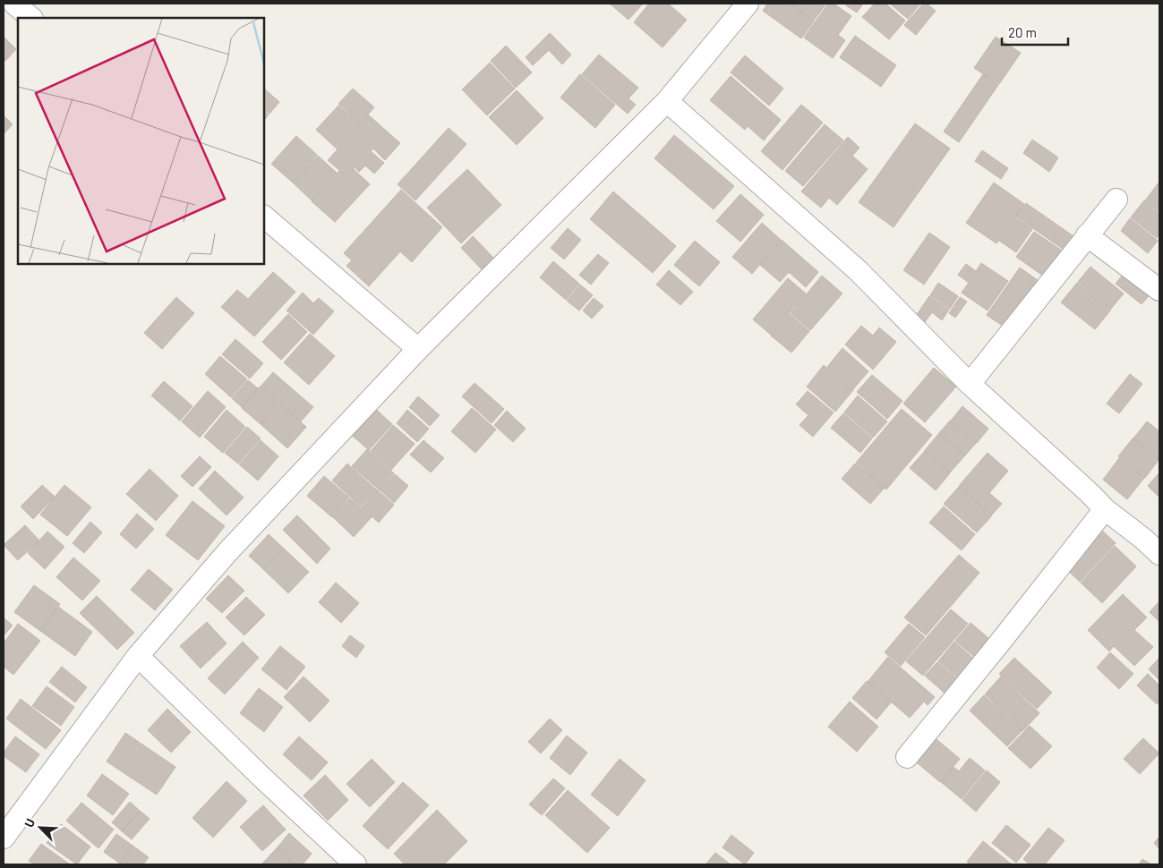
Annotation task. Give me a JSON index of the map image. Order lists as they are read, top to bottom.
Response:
{
  "scale_bar": "20 m",
  "north": "top left"
}
